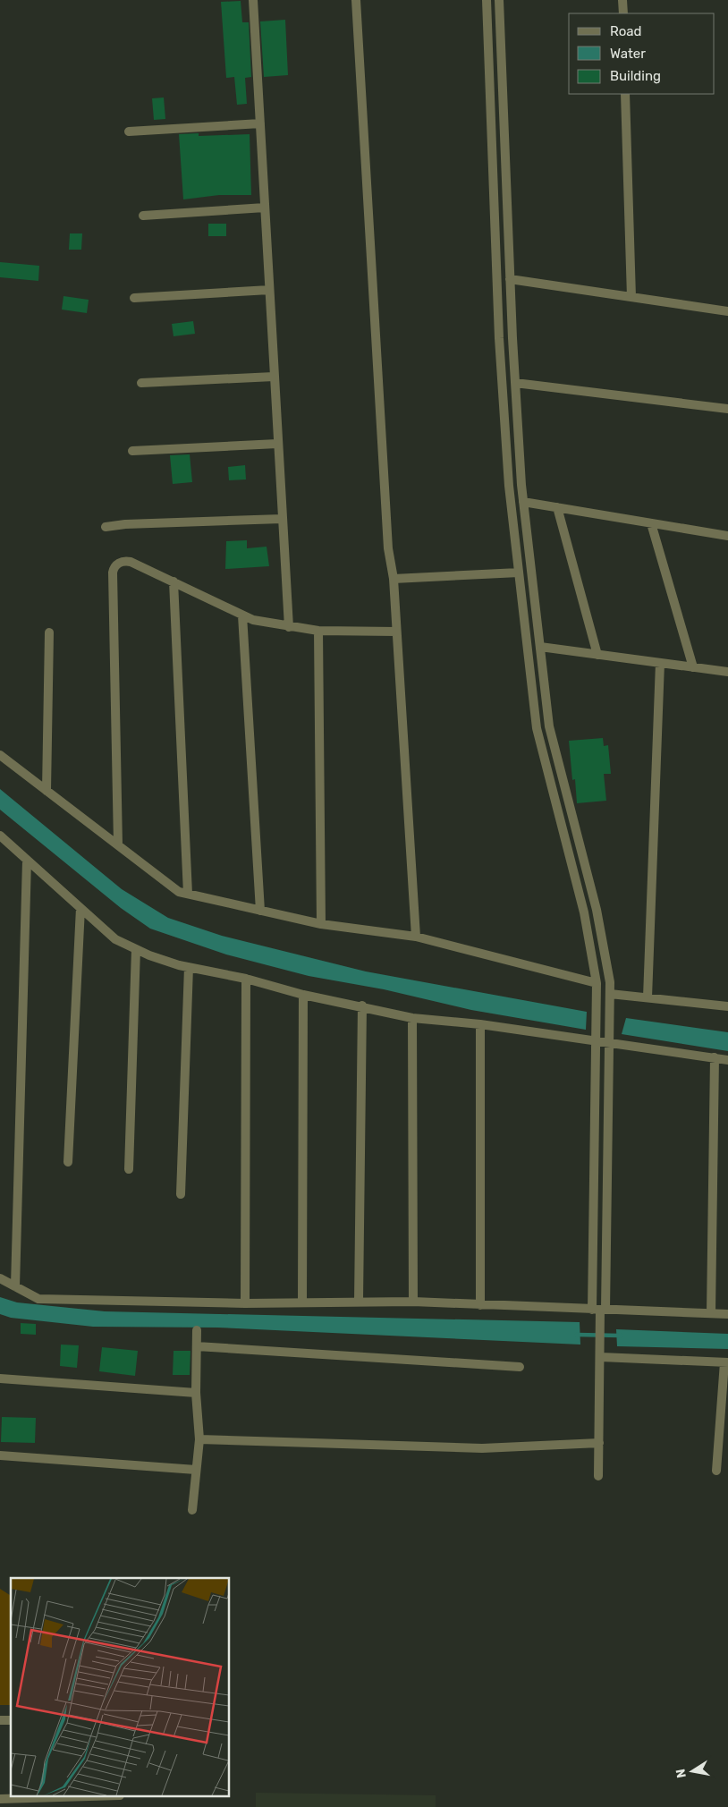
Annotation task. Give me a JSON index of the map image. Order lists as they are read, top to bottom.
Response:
{
  "legend": ["Road", "Water", "Building"],
  "north": "left"
}
